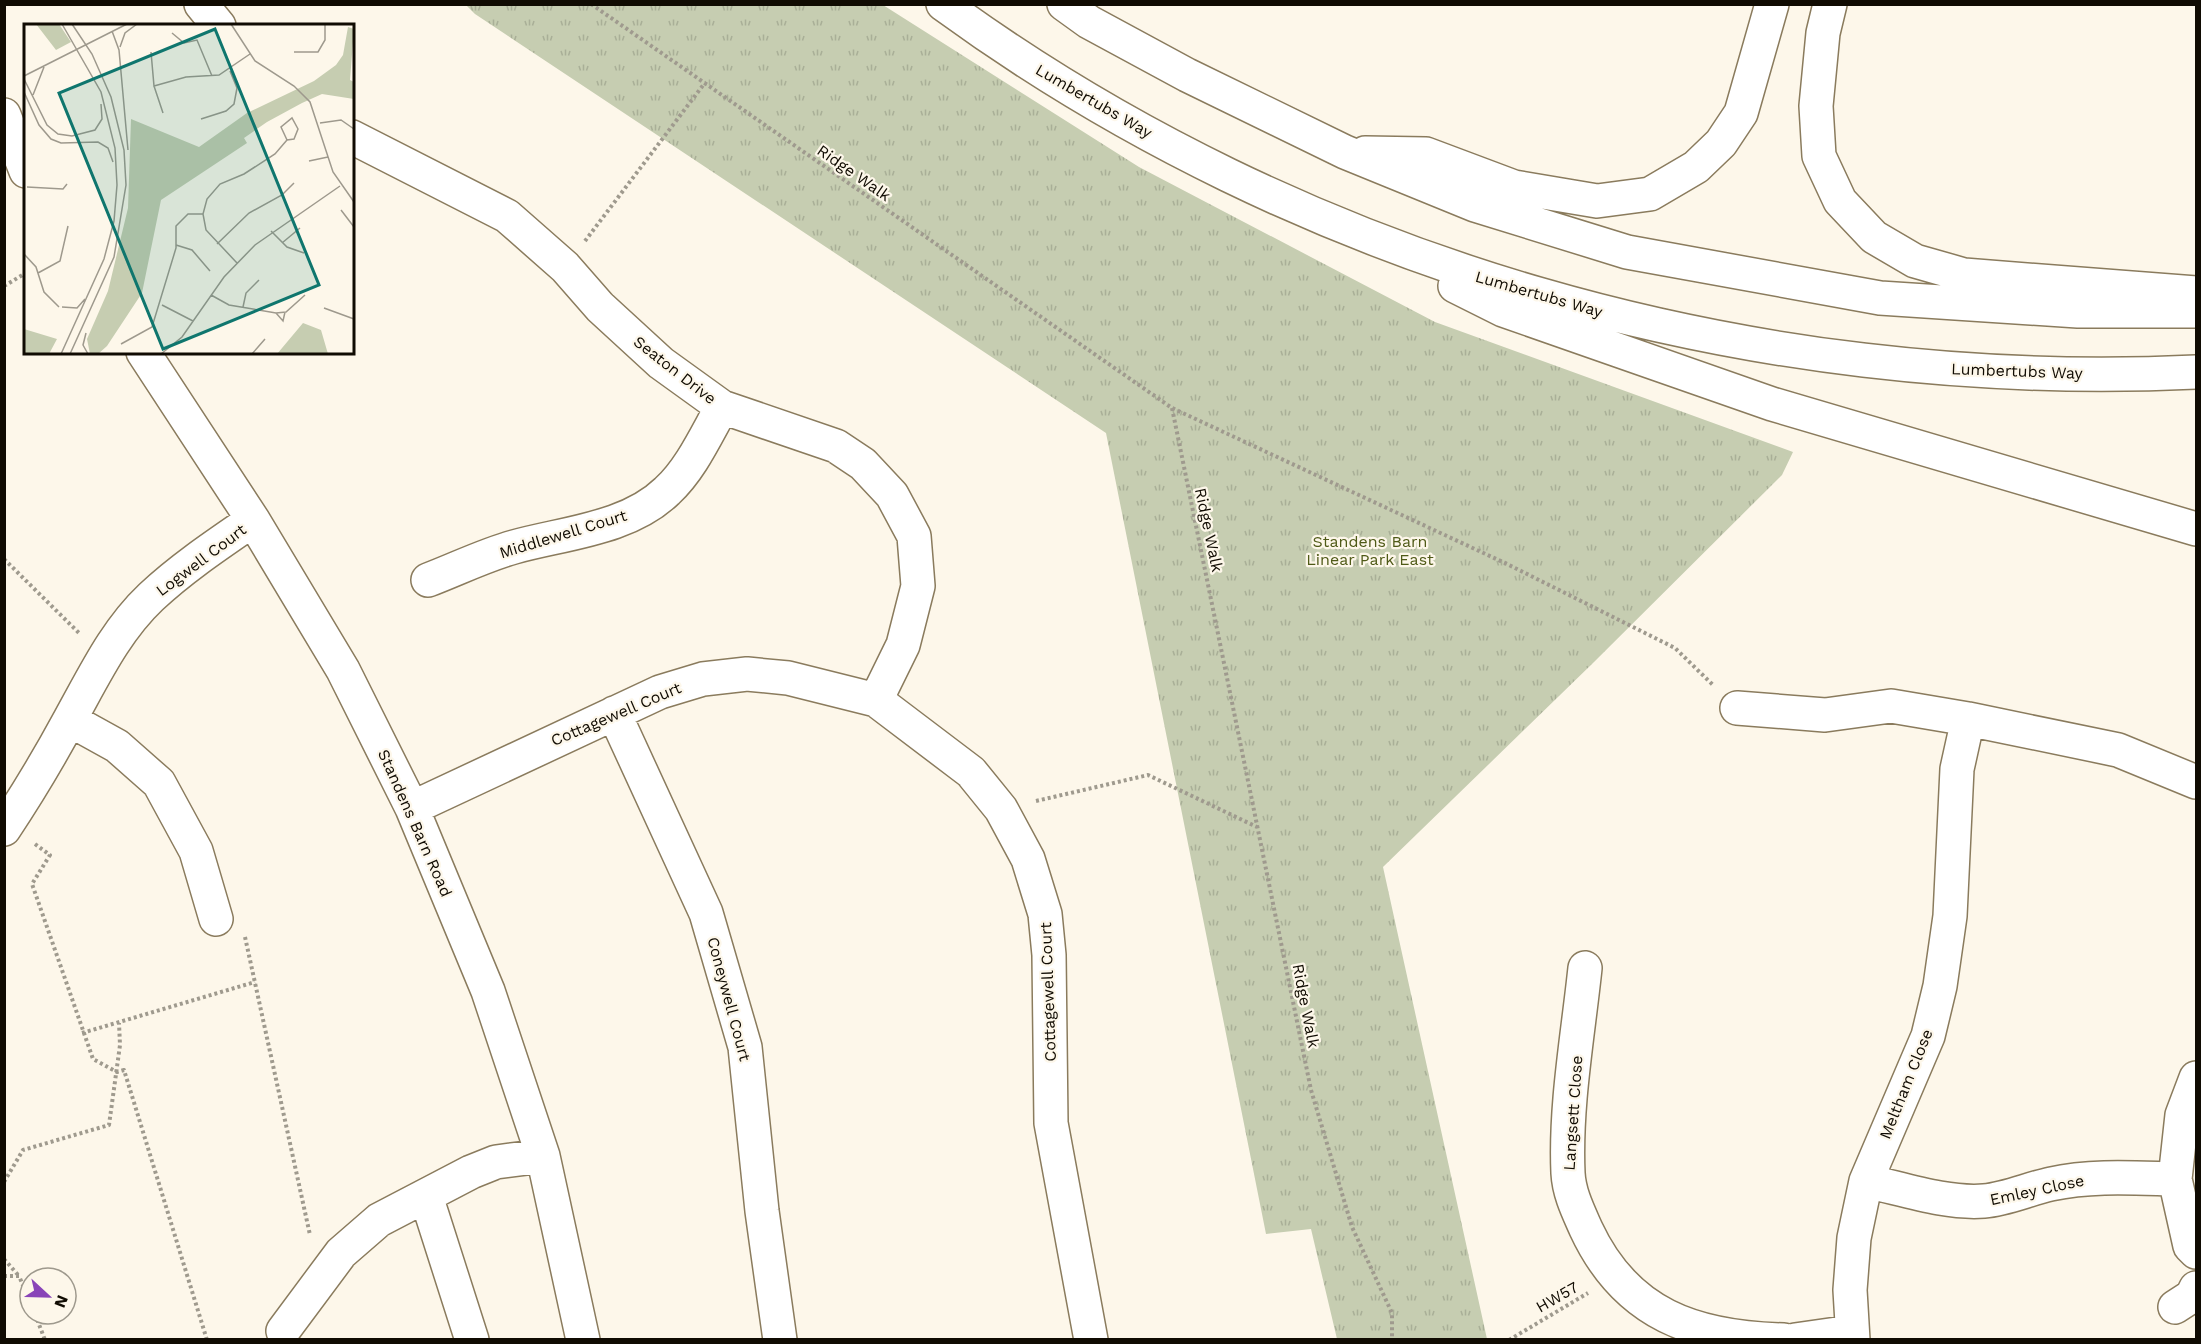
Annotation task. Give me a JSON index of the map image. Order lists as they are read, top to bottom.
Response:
{
  "streets": {
    "main road": [
      "Lumbertubs Way",
      "Seaton Drive",
      "Middlewell Court",
      "Logwell Court",
      "Cottagewell Court",
      "Standens Barn Road",
      "Coneywell Court",
      "Meltham Close",
      "Langsett Close",
      "Emley Close"
    ],
    "path": ["Ridge Walk", "HW57"]
  },
  "crossings": [
    ["Seaton Drive", "Middlewell Court"],
    ["Seaton Drive", "Cottagewell Court"],
    ["Logwell Court", "Standens Barn Road"],
    ["Cottagewell Court", "Standens Barn Road"],
    ["Cottagewell Court", "Coneywell Court"],
    ["Meltham Close", "Emley Close"],
    ["Langsett Close", "HW57"]
  ],
  "parks": ["Standens Barn Linear Park East"],
  "north": "right"
}
